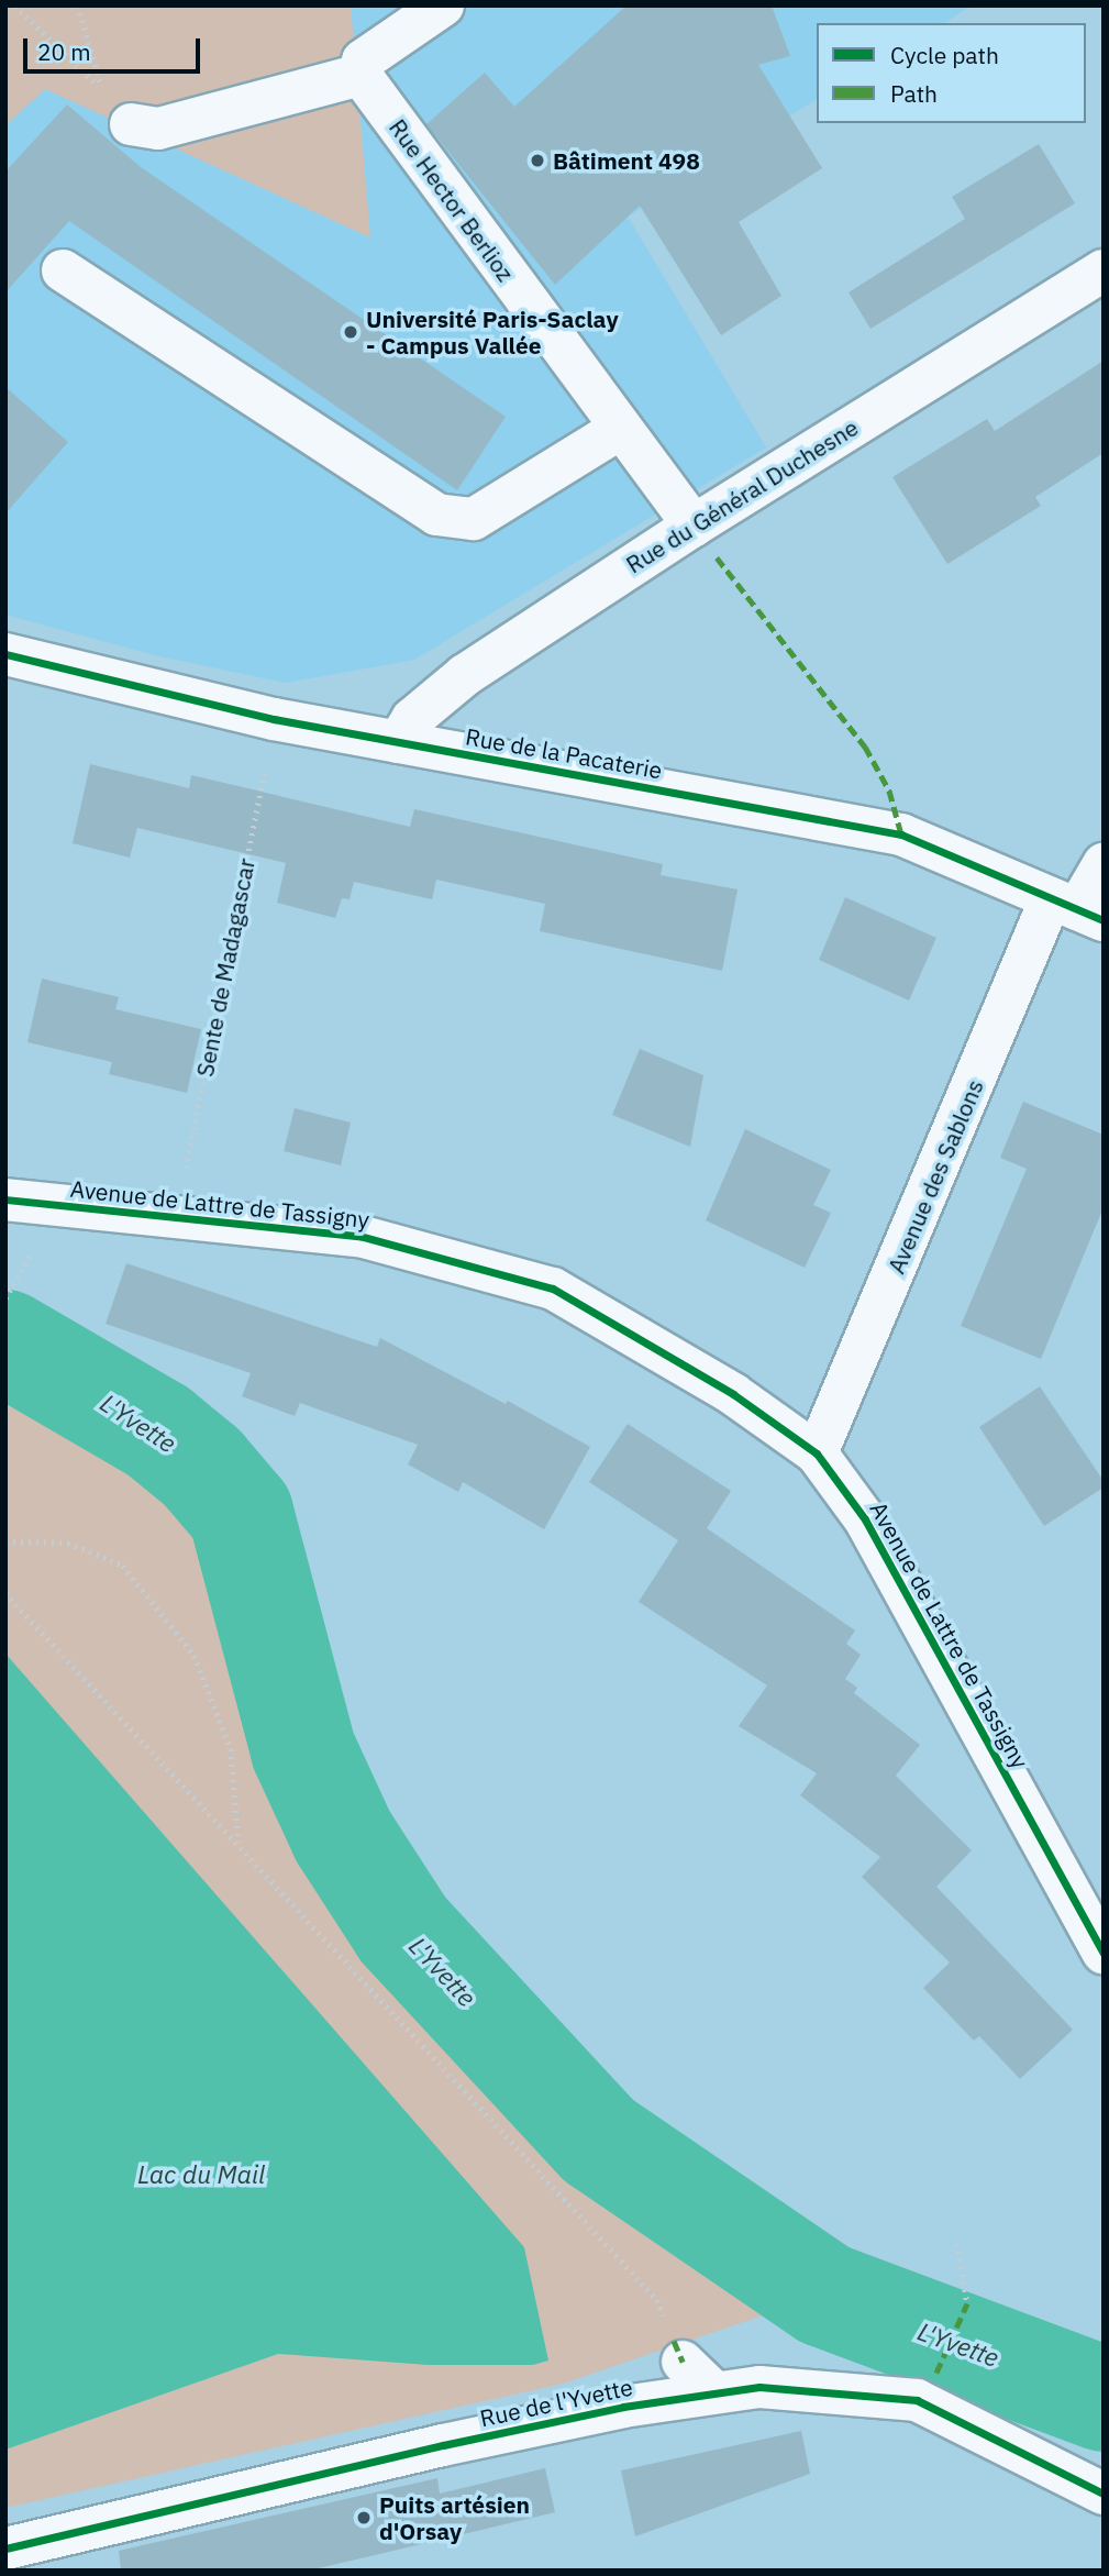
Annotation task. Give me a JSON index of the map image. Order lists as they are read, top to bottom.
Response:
{
  "streets": {
    "street": [
      "Rue Hector Berlioz",
      "Rue du Général Duchesne",
      "Rue de la Pacaterie",
      "Avenue des Sablons",
      "Avenue de Lattre de Tassigny",
      "Rue de l'Yvette"
    ],
    "path": ["Sente de Madagascar"]
  },
  "crossings": [
    ["Rue Hector Berlioz", "Rue du Général Duchesne"],
    ["Rue du Général Duchesne", "Rue de la Pacaterie"],
    ["Rue de la Pacaterie", "Avenue des Sablons"],
    ["Avenue des Sablons", "Avenue de Lattre de Tassigny"]
  ],
  "water": ["L'Yvette", "Lac du Mail"],
  "places": ["Bâtiment 498", "Université Paris-Saclay - Campus Vallée", "Puits artésien d'Orsay"],
  "legend": ["Cycle path", "Path"],
  "scale_bar": "20 m"
}
